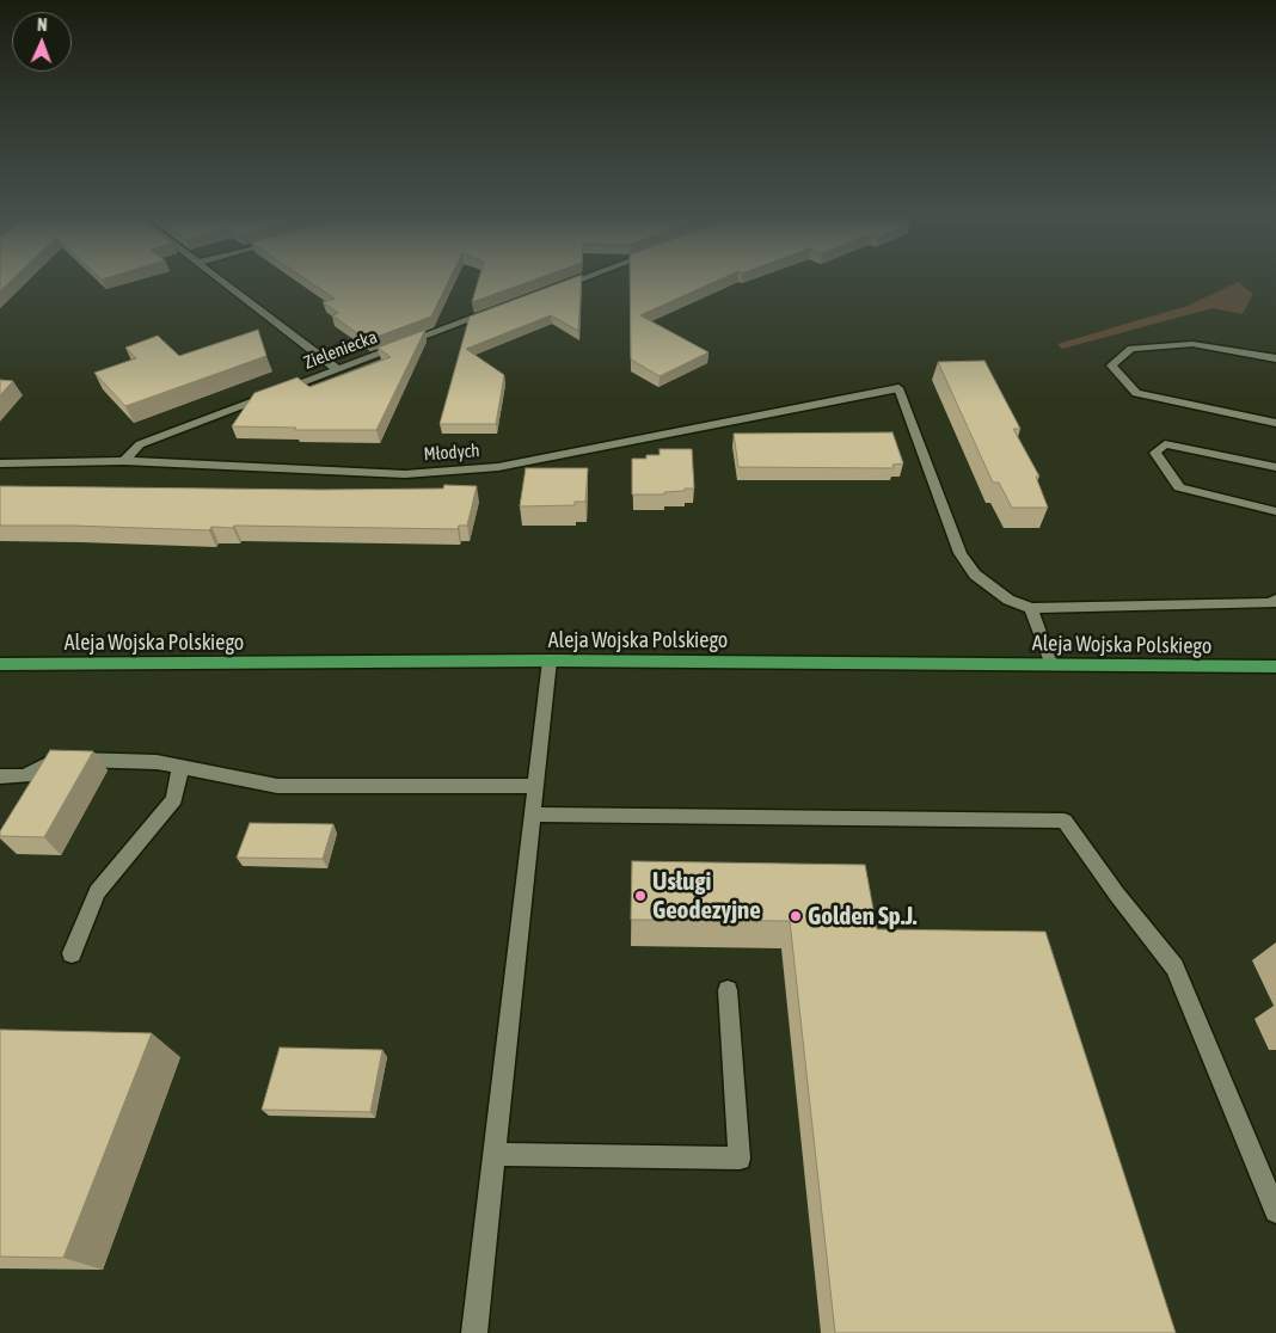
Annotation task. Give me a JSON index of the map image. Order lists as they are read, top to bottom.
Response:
{
  "streets": {
    "main road": ["Aleja Wojska Polskiego"],
    "street": ["Zieleniecka", "Młodych"]
  },
  "crossings": [
    ["Zieleniecka", "Młodych"]
  ],
  "places": ["Usługi Geodezyjne", "Golden Sp.J."],
  "north": "top"
}
